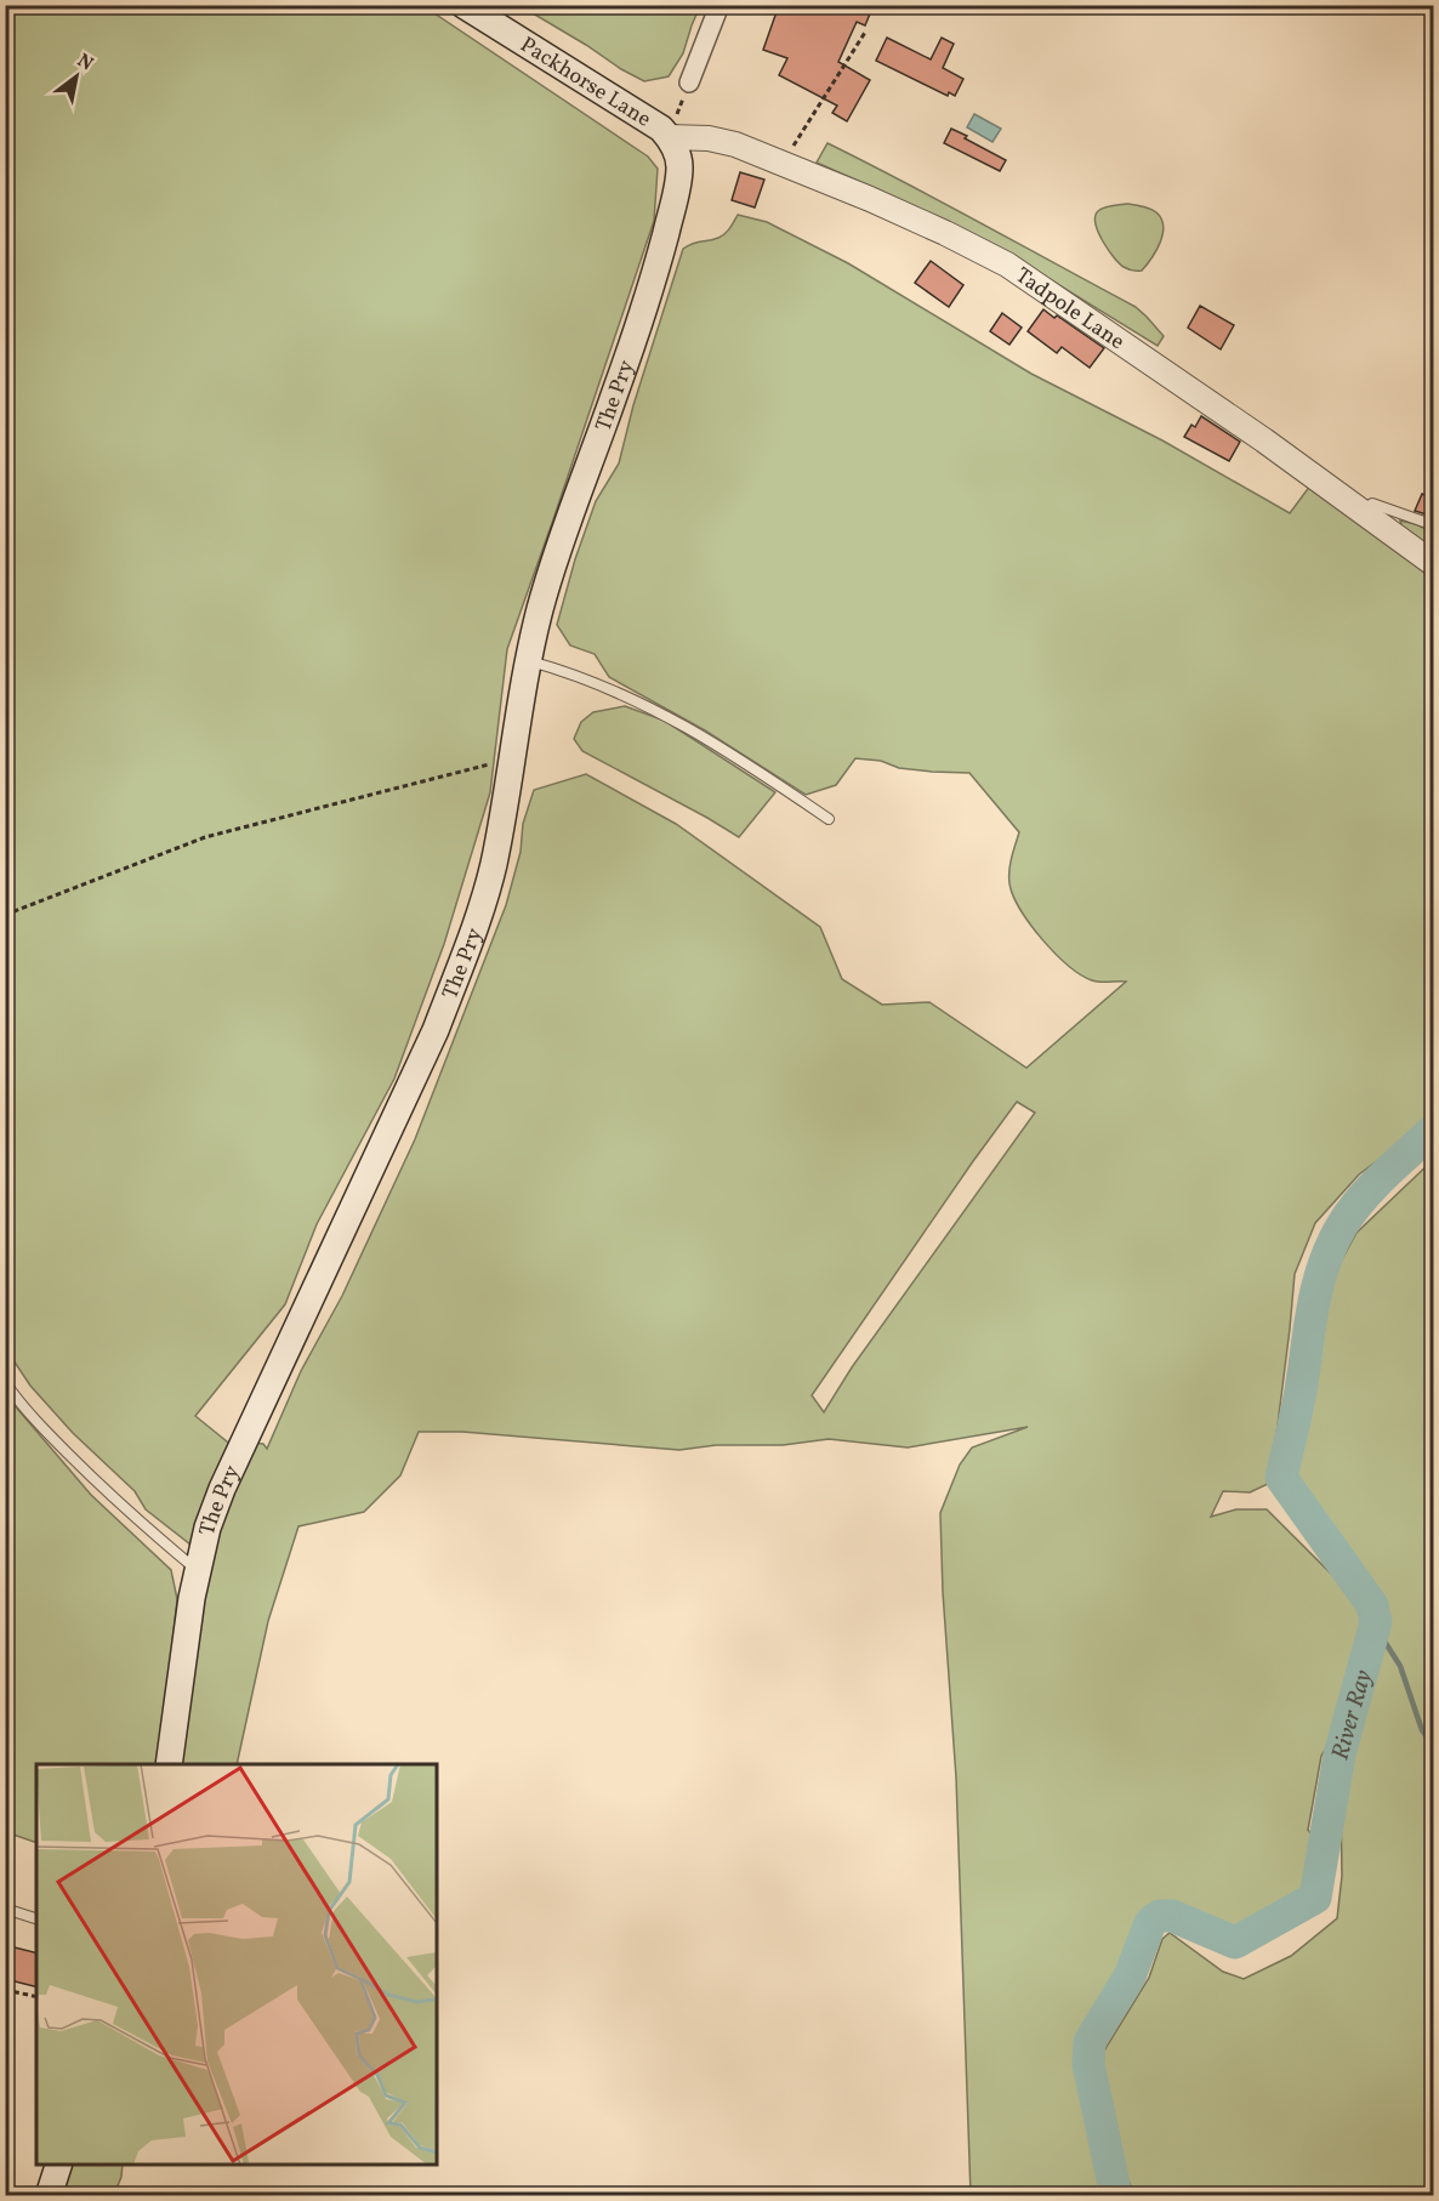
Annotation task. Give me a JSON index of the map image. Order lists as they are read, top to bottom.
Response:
{
  "streets": {
    "main road": ["Packhorse Lane", "The Pry"],
    "street": ["Tadpole Lane"]
  },
  "crossings": [
    ["Packhorse Lane", "Tadpole Lane"],
    ["Packhorse Lane", "The Pry"],
    ["Tadpole Lane", "The Pry"]
  ],
  "water": ["River Ray"],
  "north": "top right"
}
